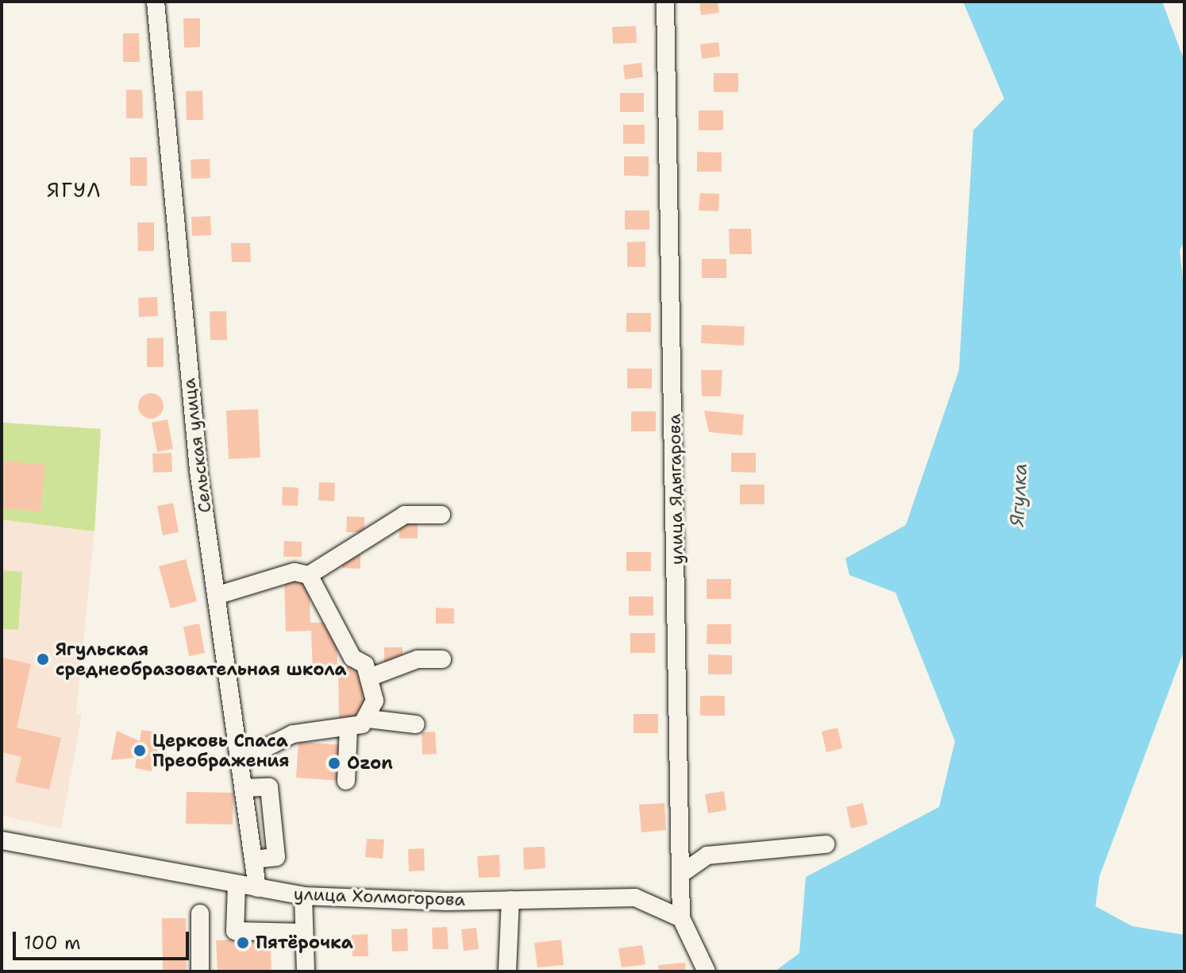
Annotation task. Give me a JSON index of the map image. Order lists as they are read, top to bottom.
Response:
{
  "streets": {
    "street": ["Сельская улица", "улица Ядыгарова", "улица Холмогорова"]
  },
  "crossings": [
    ["Сельская улица", "улица Холмогорова"],
    ["улица Ядыгарова", "улица Холмогорова"]
  ],
  "districts": ["ЯГУЛ"],
  "water": ["Ягулка"],
  "places": [
    "Ягульская среднеобразовательная школа",
    "Церковь Спаса Преображения",
    "Ozon",
    "Пятёрочка"
  ],
  "scale_bar": "100 m"
}
